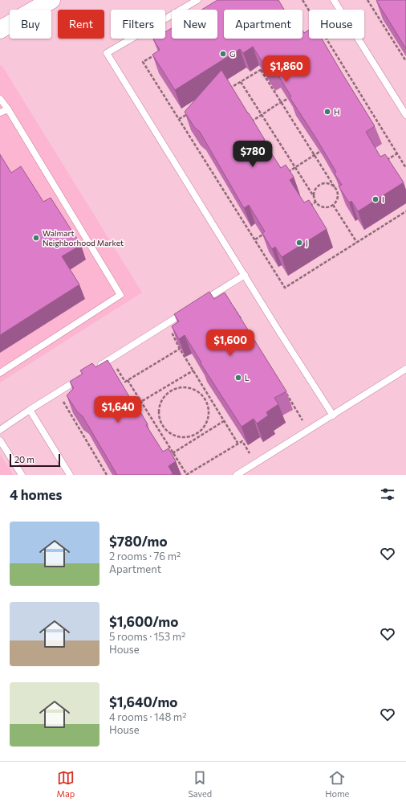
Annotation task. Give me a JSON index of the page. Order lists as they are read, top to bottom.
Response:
{
  "places": [
    "G",
    "H",
    "I",
    "Walmart Neighborhood Market",
    "J",
    "L"
  ],
  "scale_bar": "20 m",
  "page": {
    "chip": [
      "Buy",
      "Rent",
      "Filters",
      "New",
      "Apartment",
      "House"
    ],
    "price": [
      "$1,860",
      "$780",
      "$1,600",
      "$1,640"
    ],
    "scale": "20 m",
    "heading": "4 homes",
    "list": [
      {
        "name": "$780/mo",
        "note": "2 rooms · 76 m² · Apartment"
      },
      {
        "name": "$1,600/mo",
        "note": "5 rooms · 153 m² · House"
      },
      {
        "name": "$1,640/mo",
        "note": "4 rooms · 148 m² · House"
      }
    ],
    "tabs": ["Map", "Saved", "Home"]
  }
}
